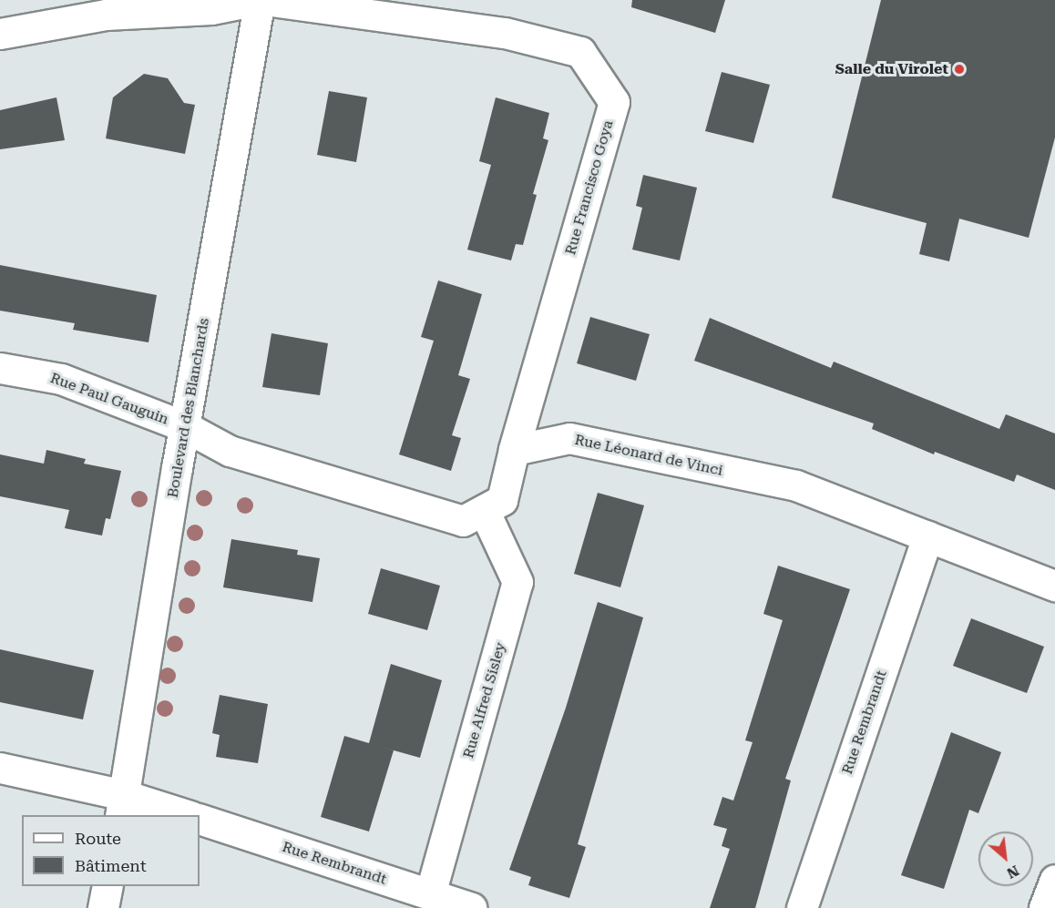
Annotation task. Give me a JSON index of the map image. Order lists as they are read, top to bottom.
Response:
{
  "streets": {
    "street": [
      "Rue Francisco Goya",
      "Rue Paul Gauguin",
      "Boulevard des Blanchards",
      "Rue Léonard de Vinci",
      "Rue Alfred Sisley",
      "Rue Rembrandt"
    ]
  },
  "crossings": [
    ["Rue Francisco Goya", "Rue Léonard de Vinci"],
    ["Rue Paul Gauguin", "Boulevard des Blanchards"],
    ["Rue Léonard de Vinci", "Rue Rembrandt"],
    ["Rue Alfred Sisley", "Rue Rembrandt"]
  ],
  "places": ["Salle du Virolet"],
  "legend": ["Route", "Bâtiment"],
  "north": "bottom right"
}
